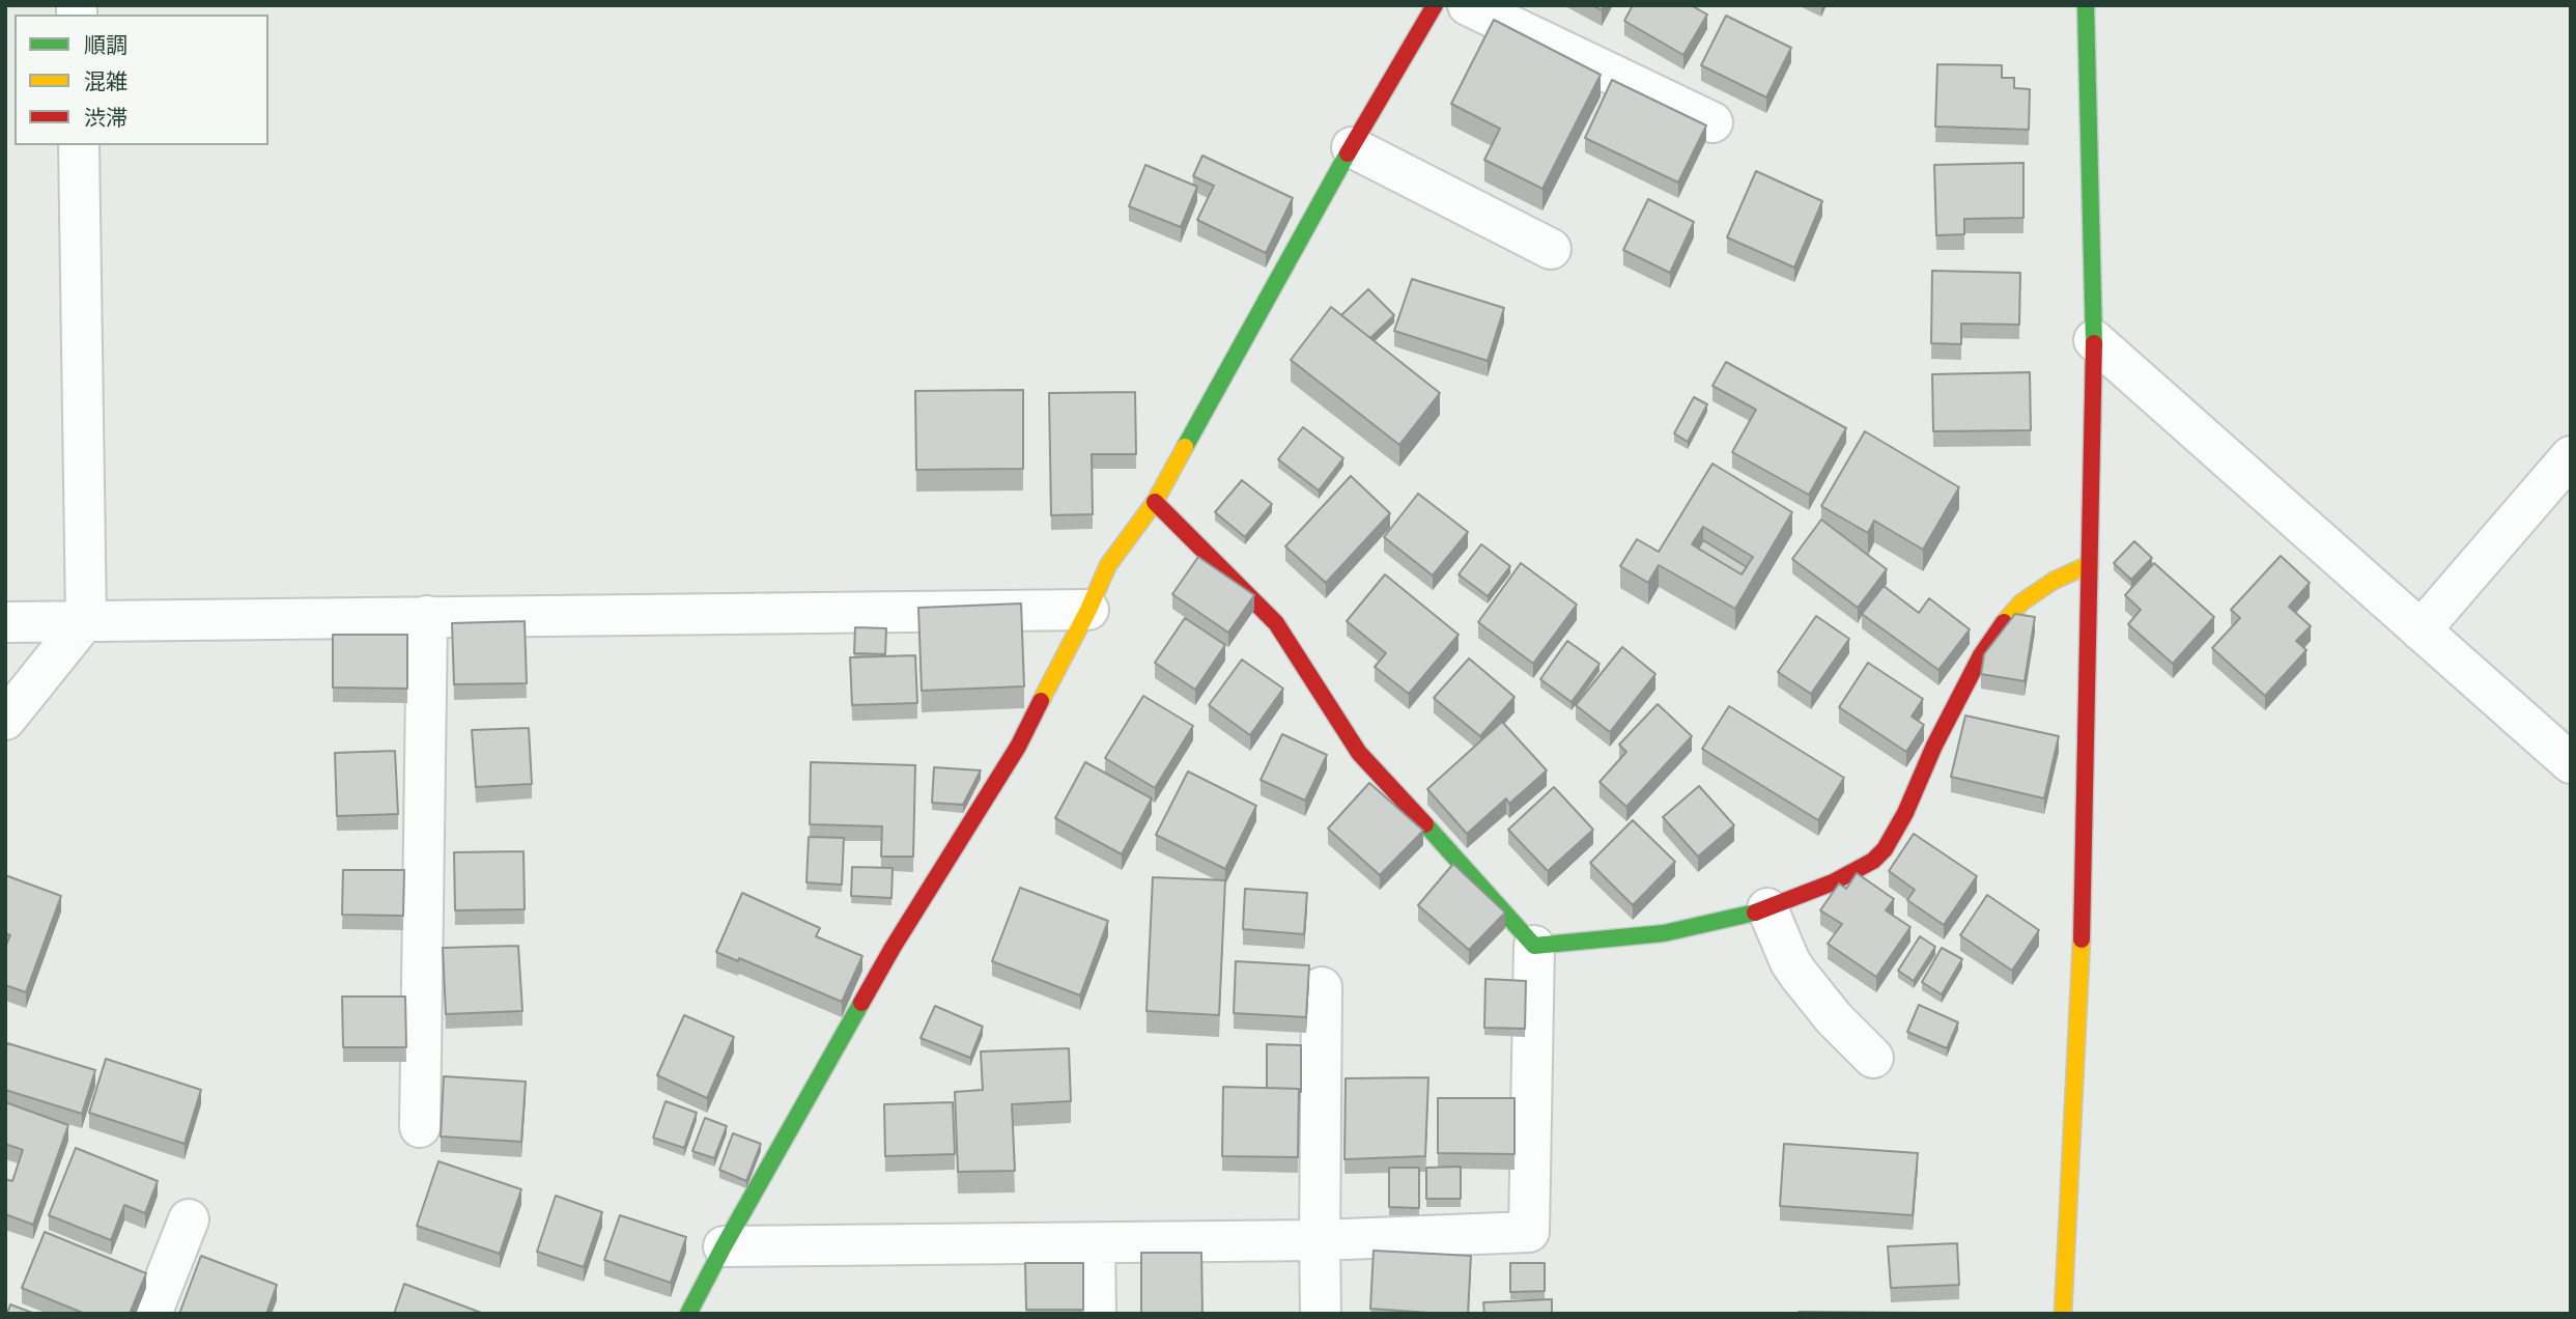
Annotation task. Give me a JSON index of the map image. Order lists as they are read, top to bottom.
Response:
{
  "legend": ["順調", "混雑", "渋滞"]
}
